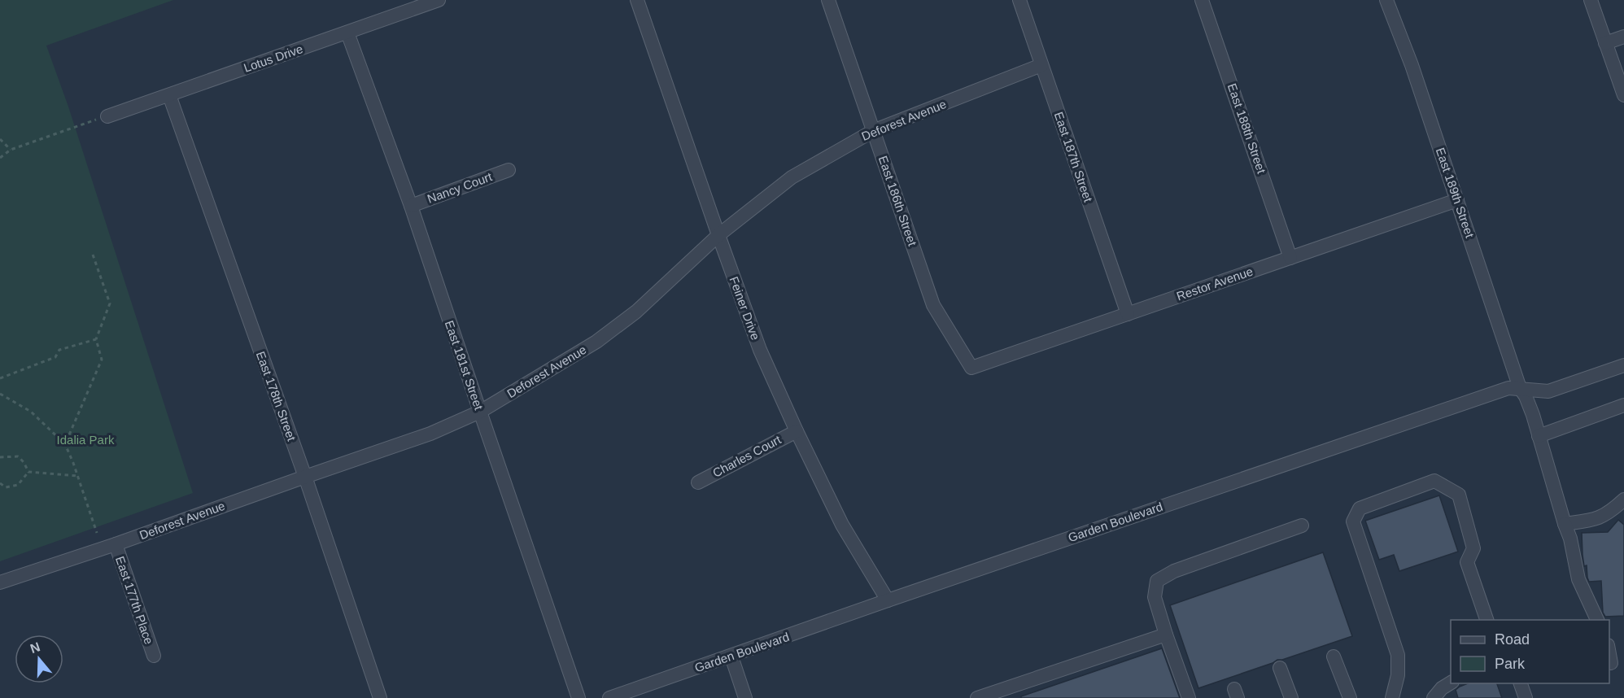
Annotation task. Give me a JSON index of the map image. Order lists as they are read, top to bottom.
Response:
{
  "streets": {
    "street": [
      "Lotus Drive",
      "Deforest Avenue",
      "East 188th Street",
      "East 187th Street",
      "Nancy Court",
      "East 189th Street",
      "East 186th Street",
      "Restor Avenue",
      "Feiner Drive",
      "East 181st Street",
      "East 178th Street",
      "Charles Court",
      "Garden Boulevard",
      "East 177th Place"
    ]
  },
  "crossings": [
    ["Lotus Drive", "East 181st Street"],
    ["Lotus Drive", "East 178th Street"],
    ["Deforest Avenue", "East 187th Street"],
    ["Deforest Avenue", "East 186th Street"],
    ["Deforest Avenue", "Feiner Drive"],
    ["Deforest Avenue", "East 181st Street"],
    ["Deforest Avenue", "East 178th Street"],
    ["Deforest Avenue", "East 177th Place"],
    ["East 188th Street", "Restor Avenue"],
    ["East 187th Street", "Restor Avenue"],
    ["Nancy Court", "East 181st Street"],
    ["East 189th Street", "Restor Avenue"],
    ["East 189th Street", "Garden Boulevard"],
    ["East 186th Street", "Restor Avenue"],
    ["Feiner Drive", "Charles Court"],
    ["Feiner Drive", "Garden Boulevard"]
  ],
  "parks": ["Idalia Park"],
  "legend": ["Road", "Park"],
  "north": "top"
}
